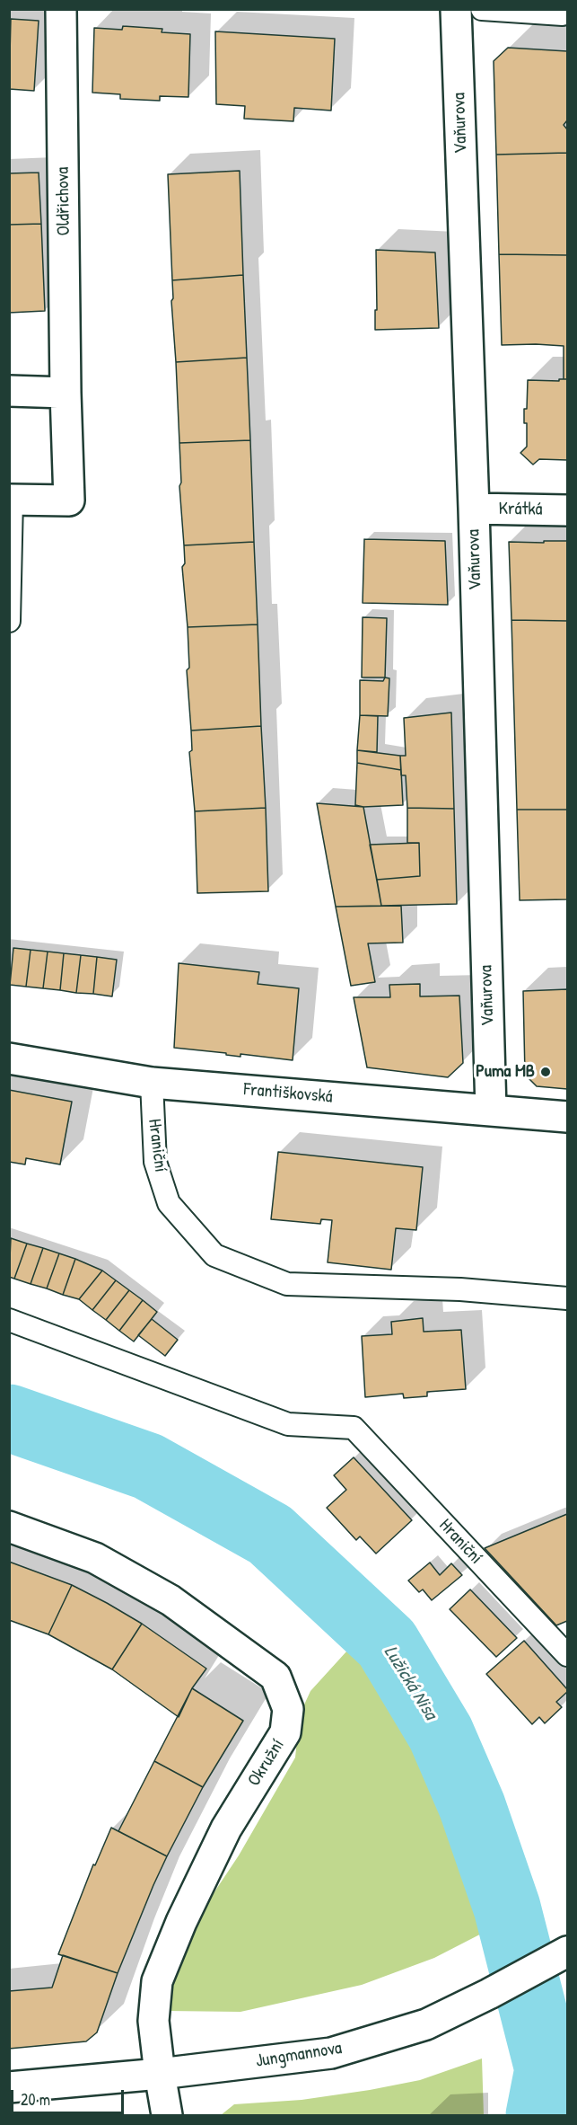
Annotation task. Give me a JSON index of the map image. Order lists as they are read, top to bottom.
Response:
{
  "streets": {
    "street": [
      "Vaňurova",
      "Oldřichova",
      "Krátká",
      "Františkovská",
      "Okružní",
      "Jungmannova"
    ],
    "lane": ["Hraniční"]
  },
  "crossings": [
    ["Vaňurova", "Krátká"],
    ["Vaňurova", "Františkovská"],
    ["Františkovská", "Hraniční"],
    ["Okružní", "Jungmannova"]
  ],
  "water": ["Lužická Nisa"],
  "places": ["Puma MB"],
  "scale_bar": "20 m"
}
